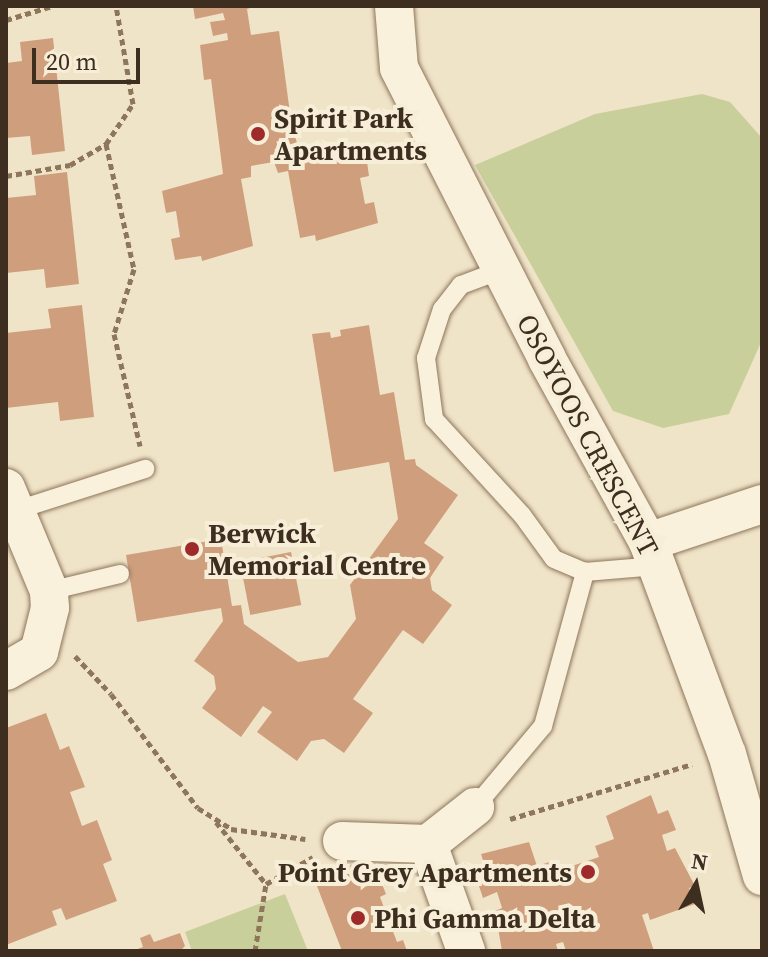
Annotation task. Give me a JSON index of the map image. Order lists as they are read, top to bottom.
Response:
{
  "streets": {
    "street": ["OSOYOOS CRESCENT"]
  },
  "places": [
    "Spirit Park Apartments",
    "Berwick Memorial Centre",
    "Point Grey Apartments",
    "Phi Gamma Delta"
  ],
  "scale_bar": "20 m",
  "north": "top"
}
